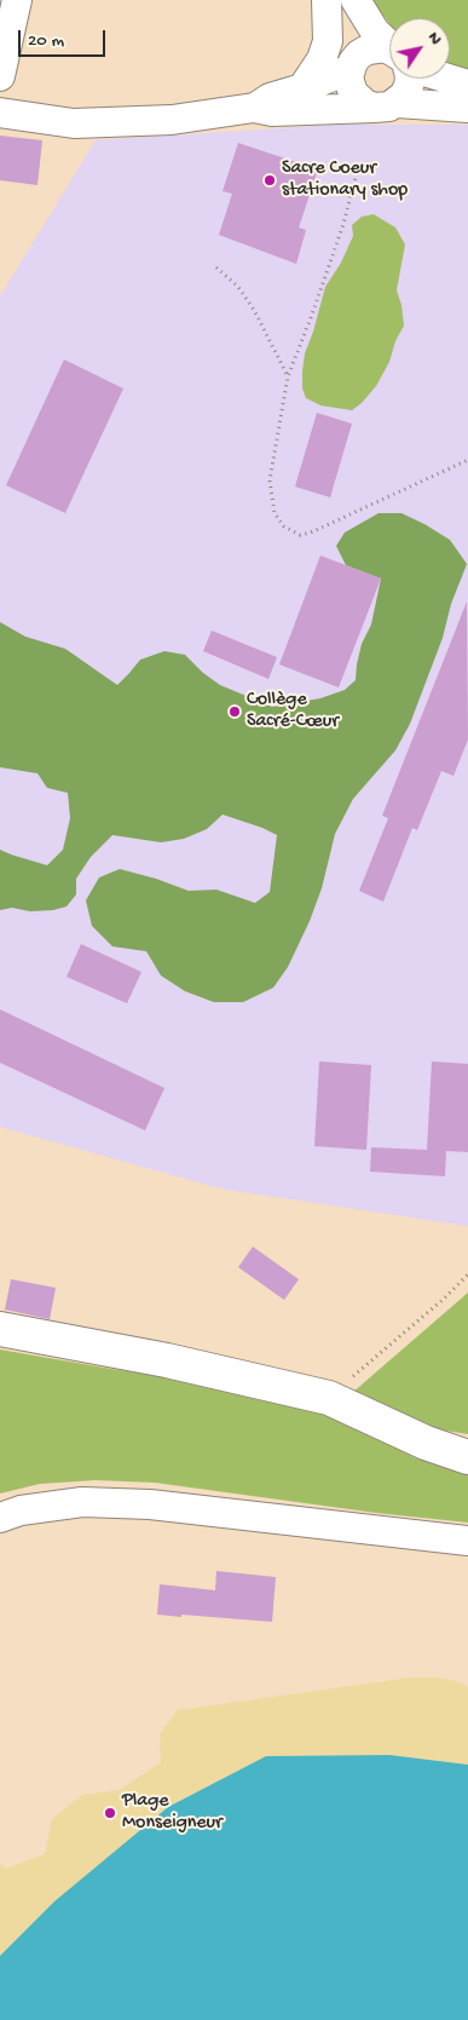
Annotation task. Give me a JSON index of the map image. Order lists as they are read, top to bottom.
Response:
{
  "places": ["Sacre Coeur stationary shop", "Collège Sacré-Cœur", "Plage Monseigneur"],
  "scale_bar": "20 m",
  "north": "top right"
}
